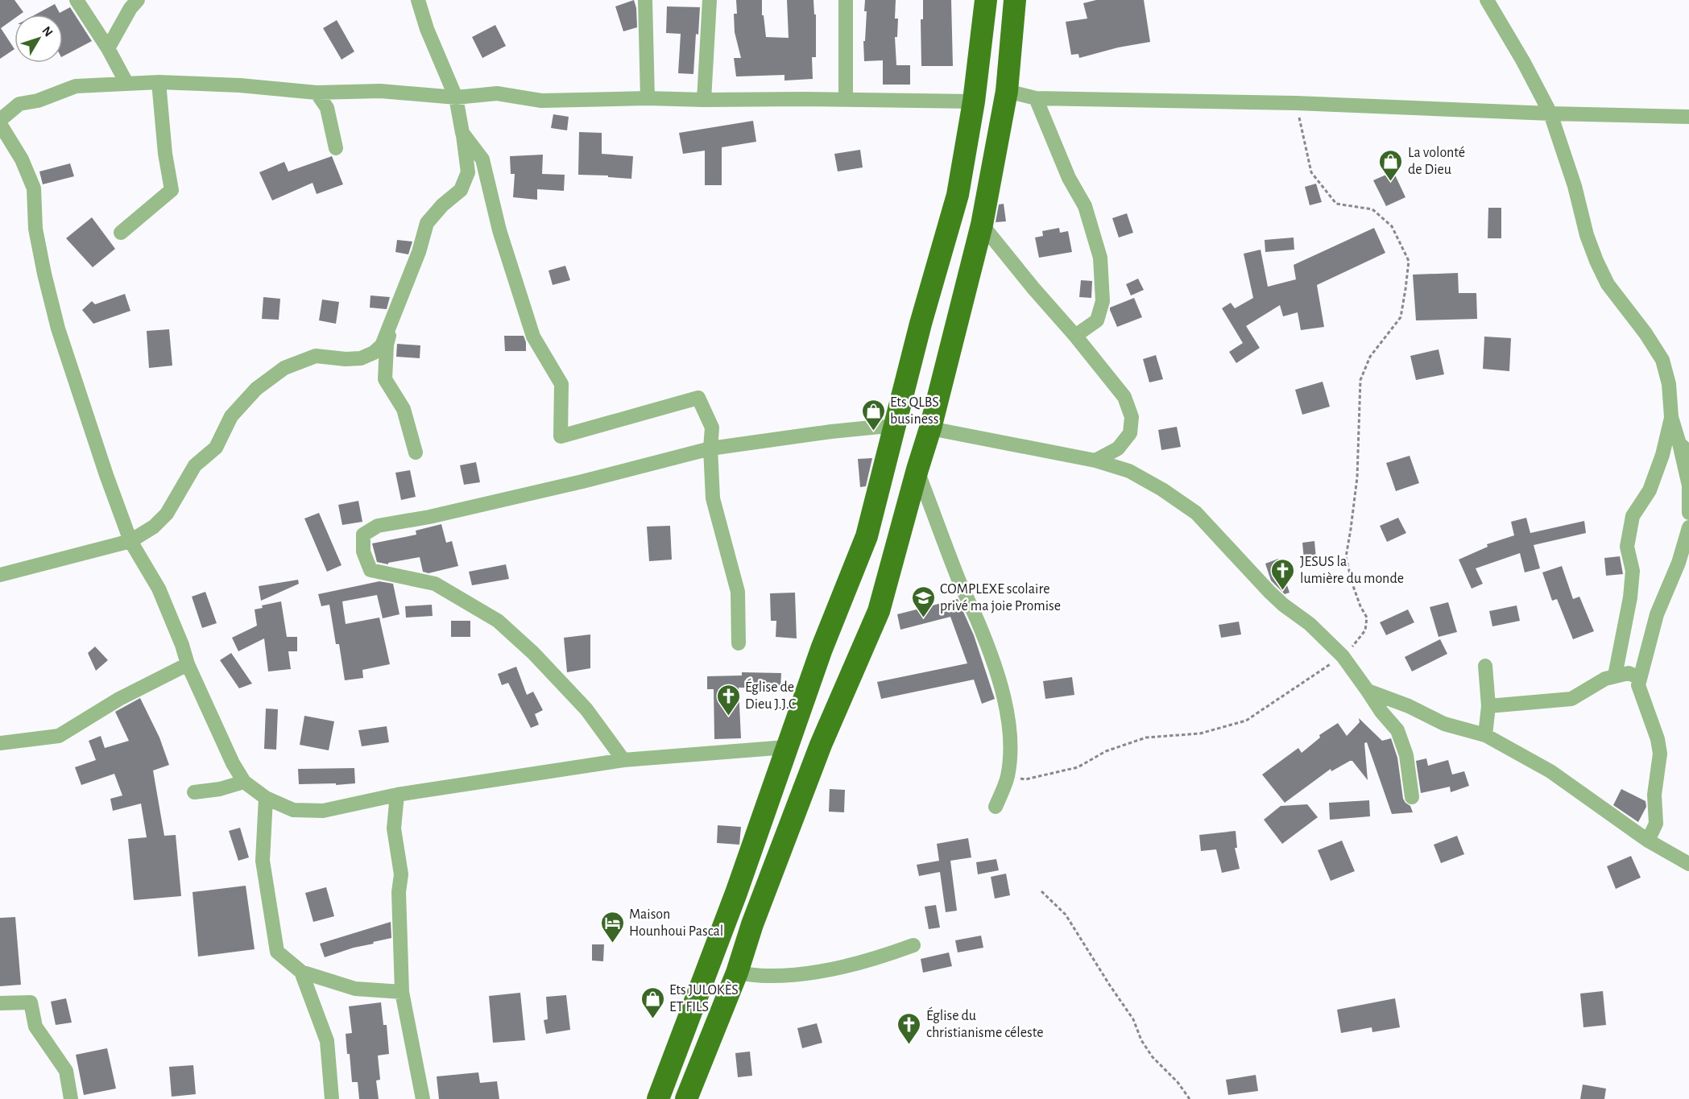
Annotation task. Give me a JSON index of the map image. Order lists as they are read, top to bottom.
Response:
{
  "places": {
    "shop": ["La volonté de Dieu", "Ets QLBS business", "Ets JULOKÈS ET FILS"],
    "church": ["JESUS la lumière du monde", "Église de Dieu J.J.C", "Église du christianisme céleste"],
    "school or university": ["COMPLEXE scolaire privé ma joie Promise"],
    "hotel": ["Maison Hounhoui Pascal"]
  },
  "north": "top right"
}
